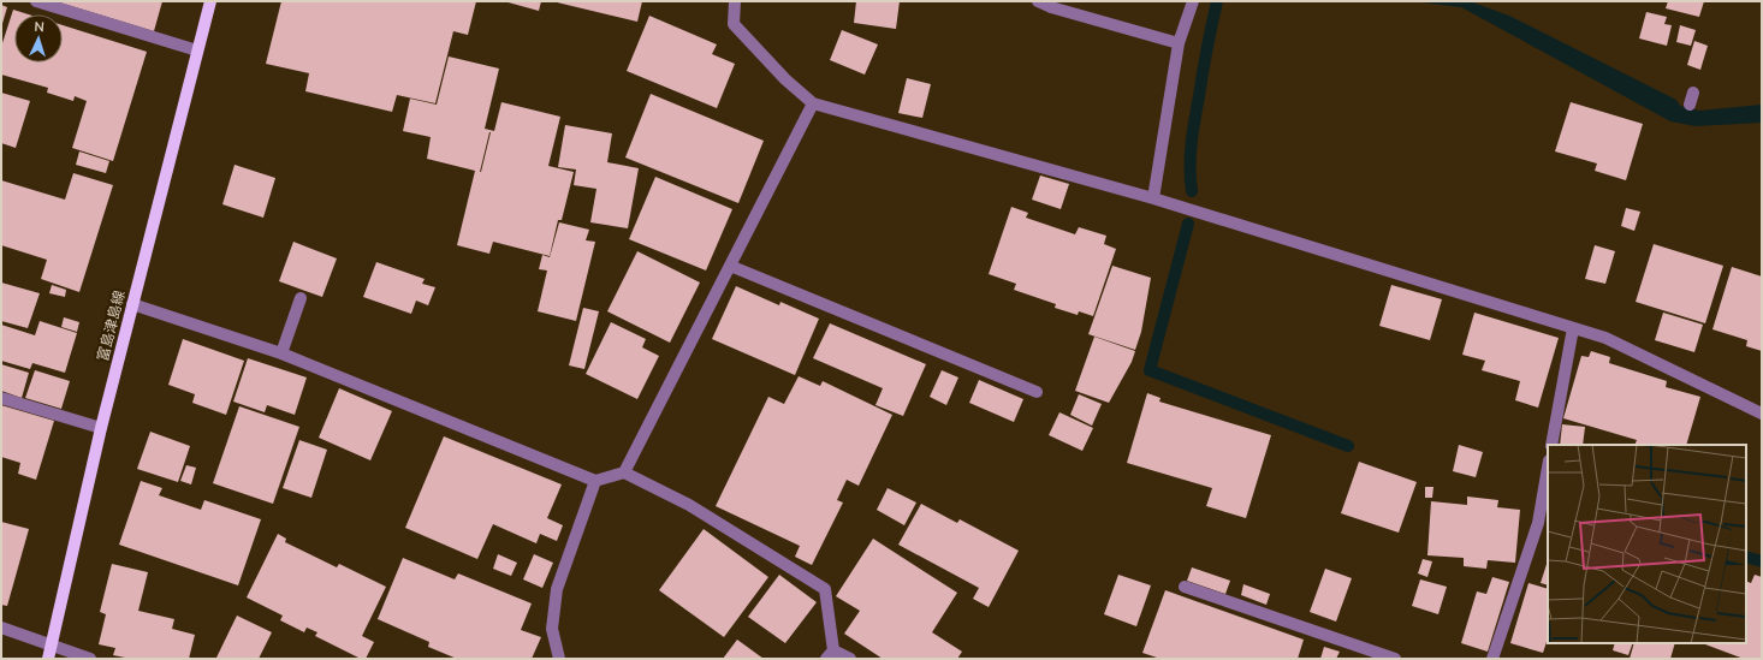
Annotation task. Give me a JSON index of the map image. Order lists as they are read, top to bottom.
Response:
{
  "streets": {
    "main road": ["富島津島線"]
  },
  "north": "top"
}
